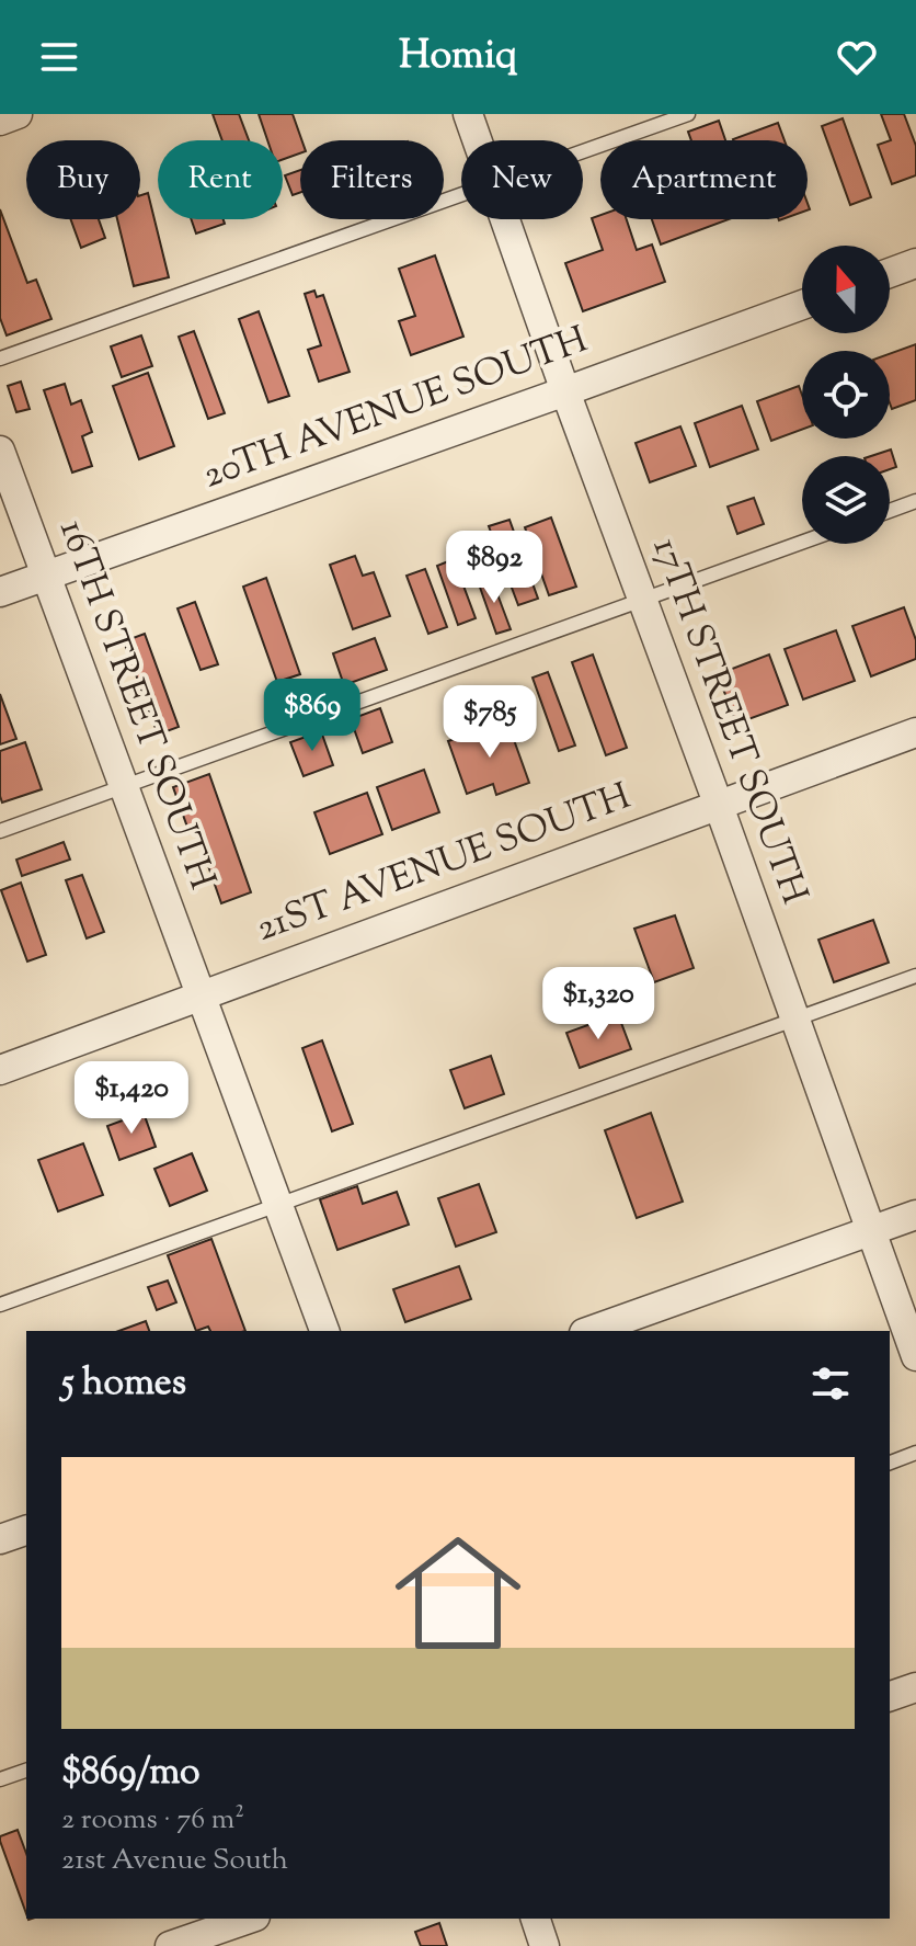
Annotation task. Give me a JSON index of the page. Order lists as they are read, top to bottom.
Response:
{
  "streets": {
    "street": [
      "20TH AVENUE SOUTH",
      "16TH STREET SOUTH",
      "17TH STREET SOUTH",
      "21ST AVENUE SOUTH"
    ]
  },
  "crossings": [
    ["20TH AVENUE SOUTH", "16TH STREET SOUTH"],
    ["20TH AVENUE SOUTH", "17TH STREET SOUTH"],
    ["16TH STREET SOUTH", "21ST AVENUE SOUTH"],
    ["17TH STREET SOUTH", "21ST AVENUE SOUTH"]
  ],
  "north": "top",
  "page": {
    "header": "Homiq",
    "chip": [
      "Buy",
      "Rent",
      "Filters",
      "New",
      "Apartment"
    ],
    "price": [
      "$892",
      "$869",
      "$785",
      "$1,320",
      "$1,420"
    ],
    "heading": "5 homes",
    "list": [
      {
        "name": "$869/mo",
        "note": "2 rooms · 76 m² · 21st Avenue South"
      }
    ]
  }
}
